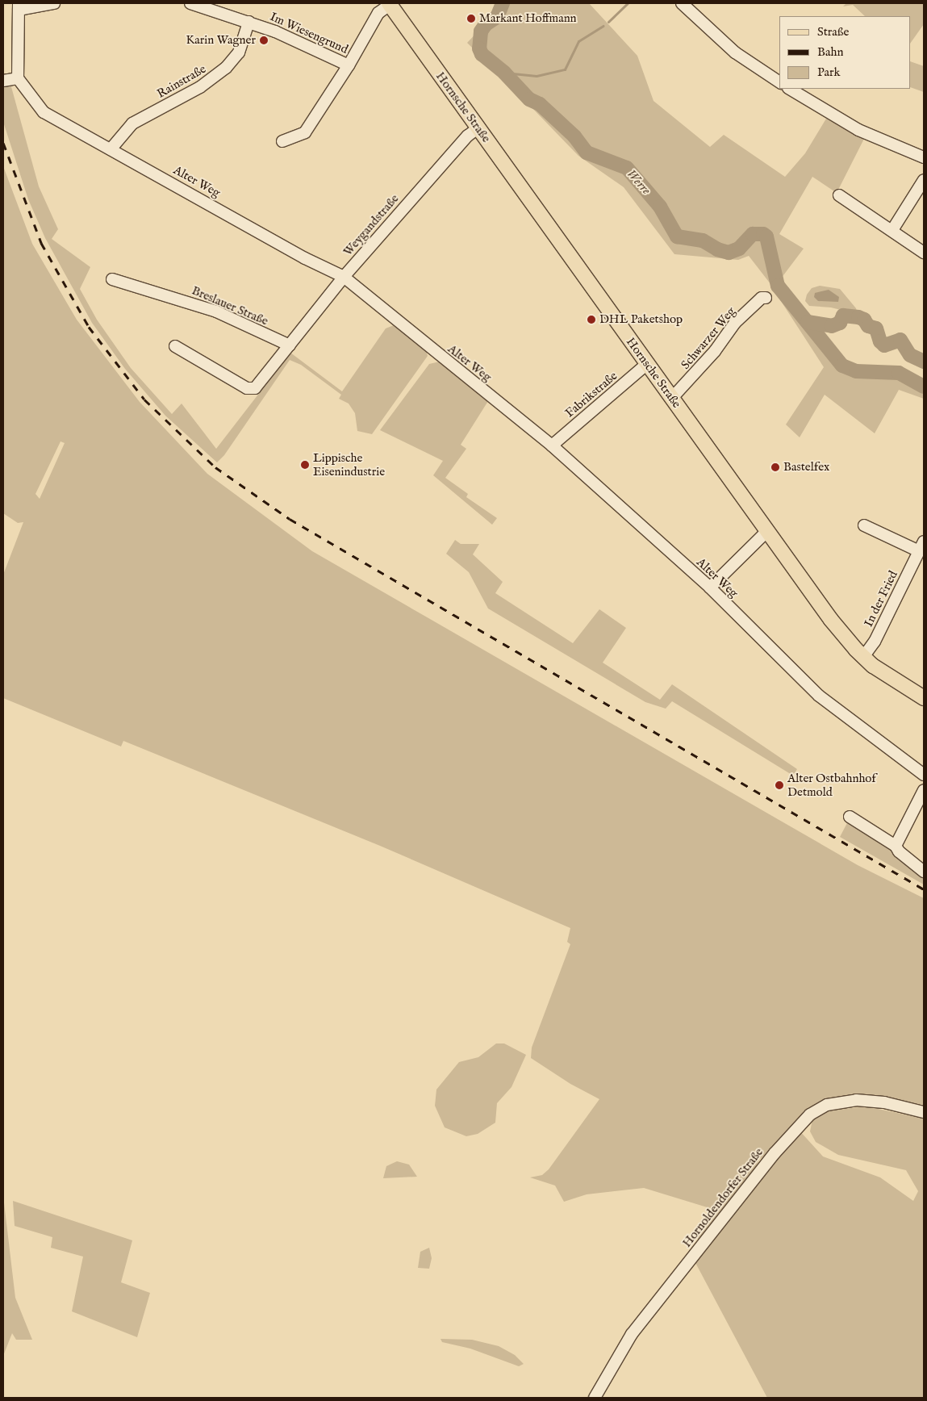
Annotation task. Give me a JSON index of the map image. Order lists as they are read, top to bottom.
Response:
{
  "streets": {
    "main road": ["Hornsche Straße"],
    "street": [
      "Im Wiesengrund",
      "Rainstraße",
      "Alter Weg",
      "Weygandstraße",
      "Breslauer Straße",
      "Schwarzer Weg",
      "Fabrikstraße",
      "In der Fried",
      "Hornoldendorfer Straße"
    ]
  },
  "crossings": [
    ["Im Wiesengrund", "Rainstraße"],
    ["Im Wiesengrund", "Hornsche Straße"],
    ["Rainstraße", "Alter Weg"],
    ["Hornsche Straße", "Weygandstraße"],
    ["Hornsche Straße", "Schwarzer Weg"],
    ["Hornsche Straße", "Fabrikstraße"],
    ["Hornsche Straße", "In der Fried"],
    ["Alter Weg", "Weygandstraße"],
    ["Alter Weg", "Fabrikstraße"],
    ["Weygandstraße", "Breslauer Straße"]
  ],
  "water": ["Werre"],
  "places": [
    "Markant Hoffmann",
    "Karin Wagner",
    "DHL Paketshop",
    "Lippische Eisenindustrie",
    "Bastelfex",
    "Alter Ostbahnhof Detmold"
  ],
  "legend": ["Straße", "Bahn", "Park"]
}
